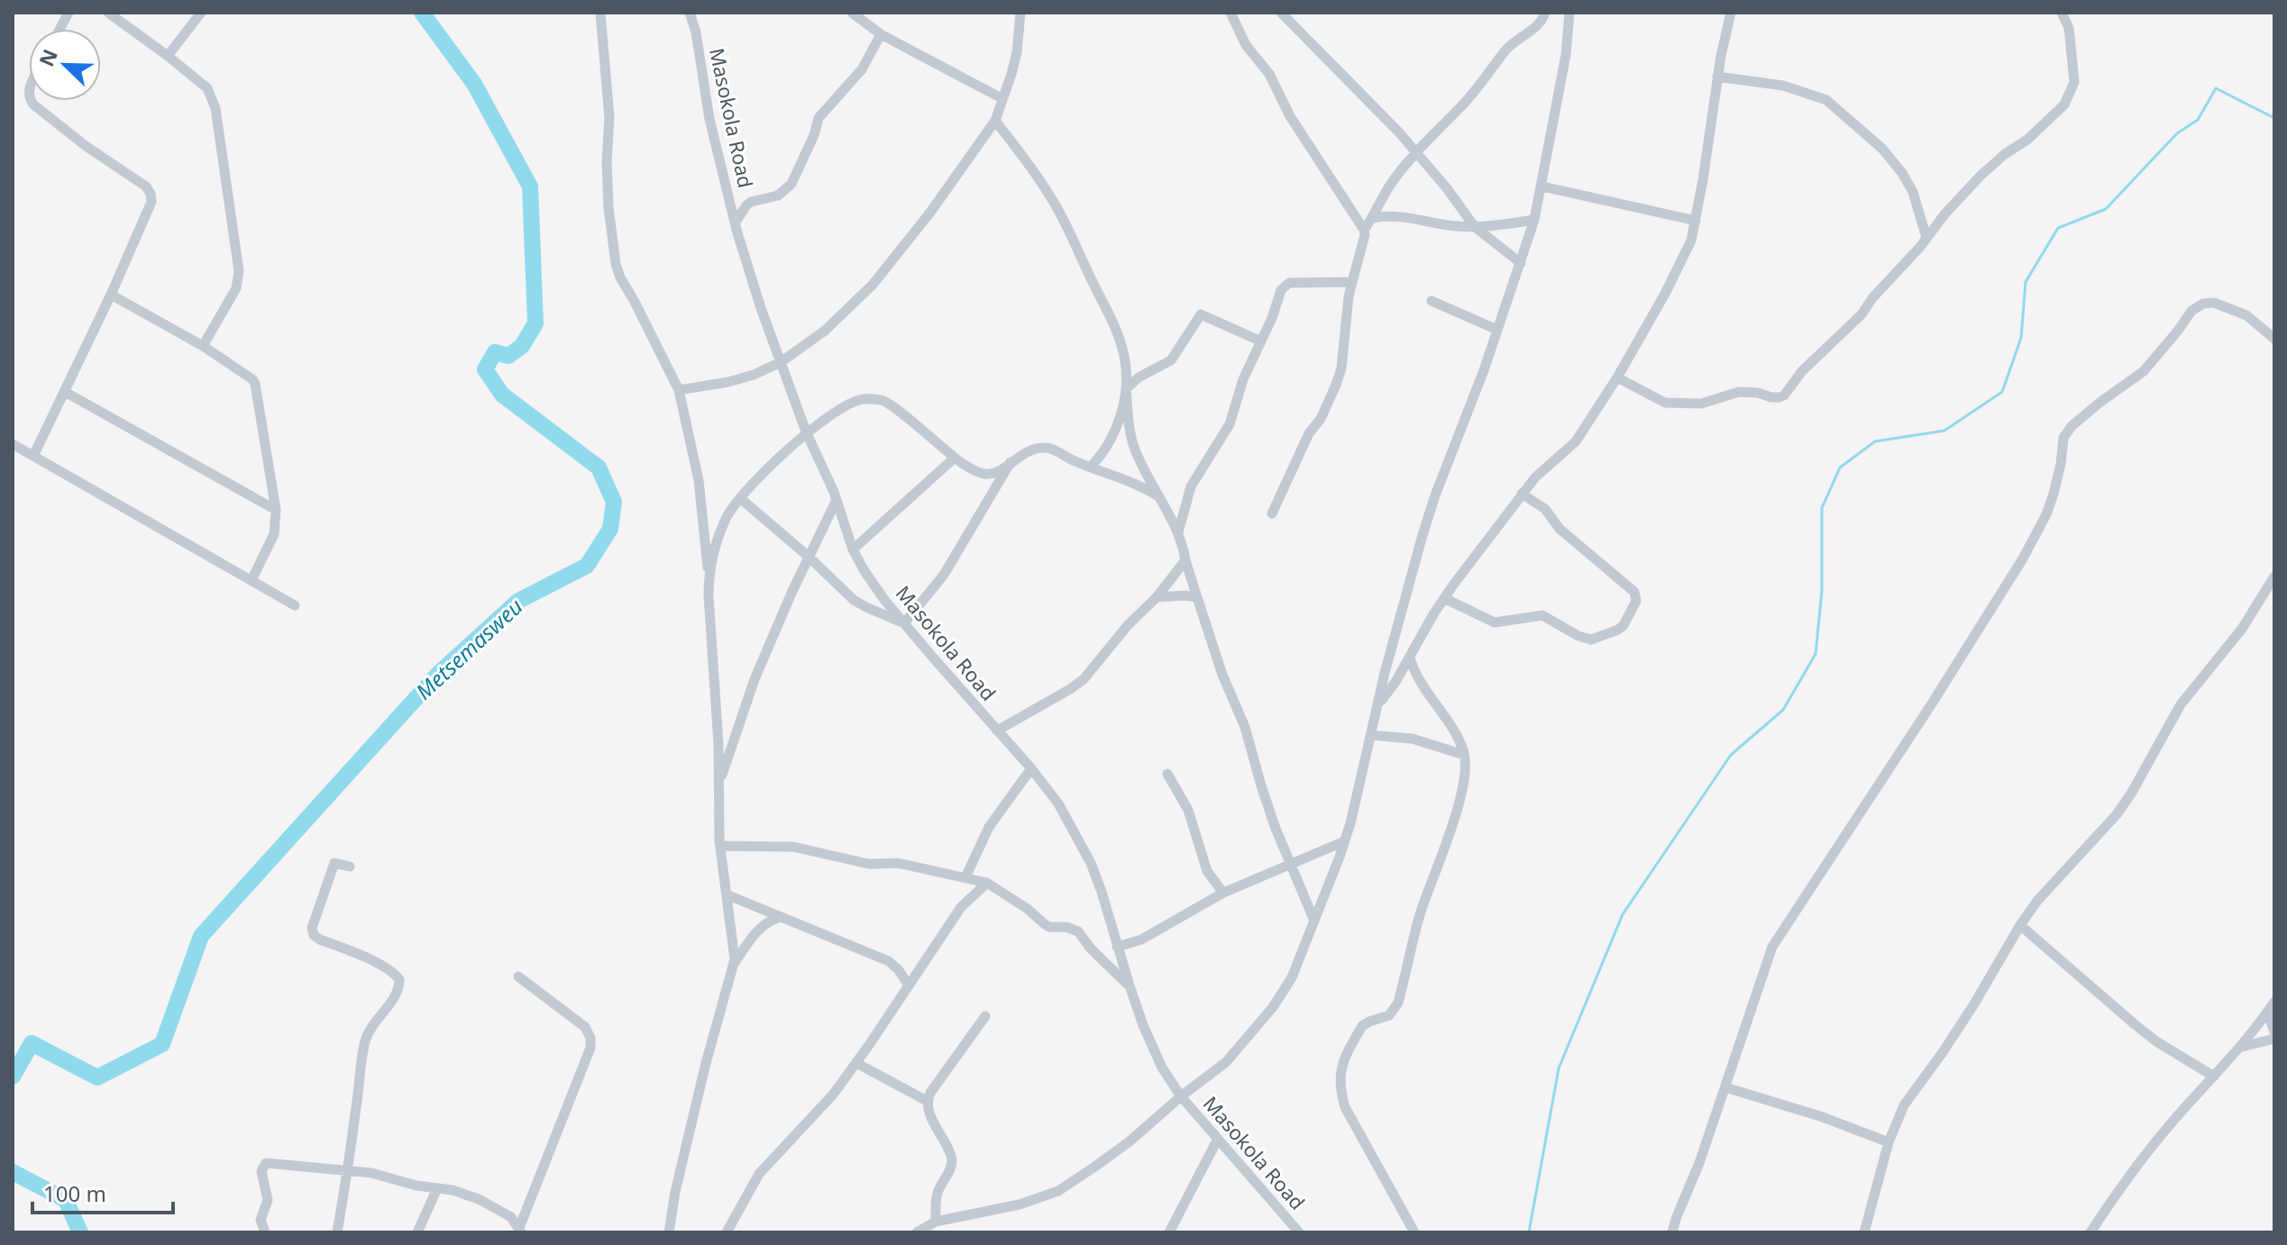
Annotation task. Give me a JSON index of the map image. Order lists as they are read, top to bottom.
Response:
{
  "streets": {
    "street": ["Masokola Road"]
  },
  "water": ["Metsemasweu"],
  "scale_bar": "100 m",
  "north": "top left"
}
